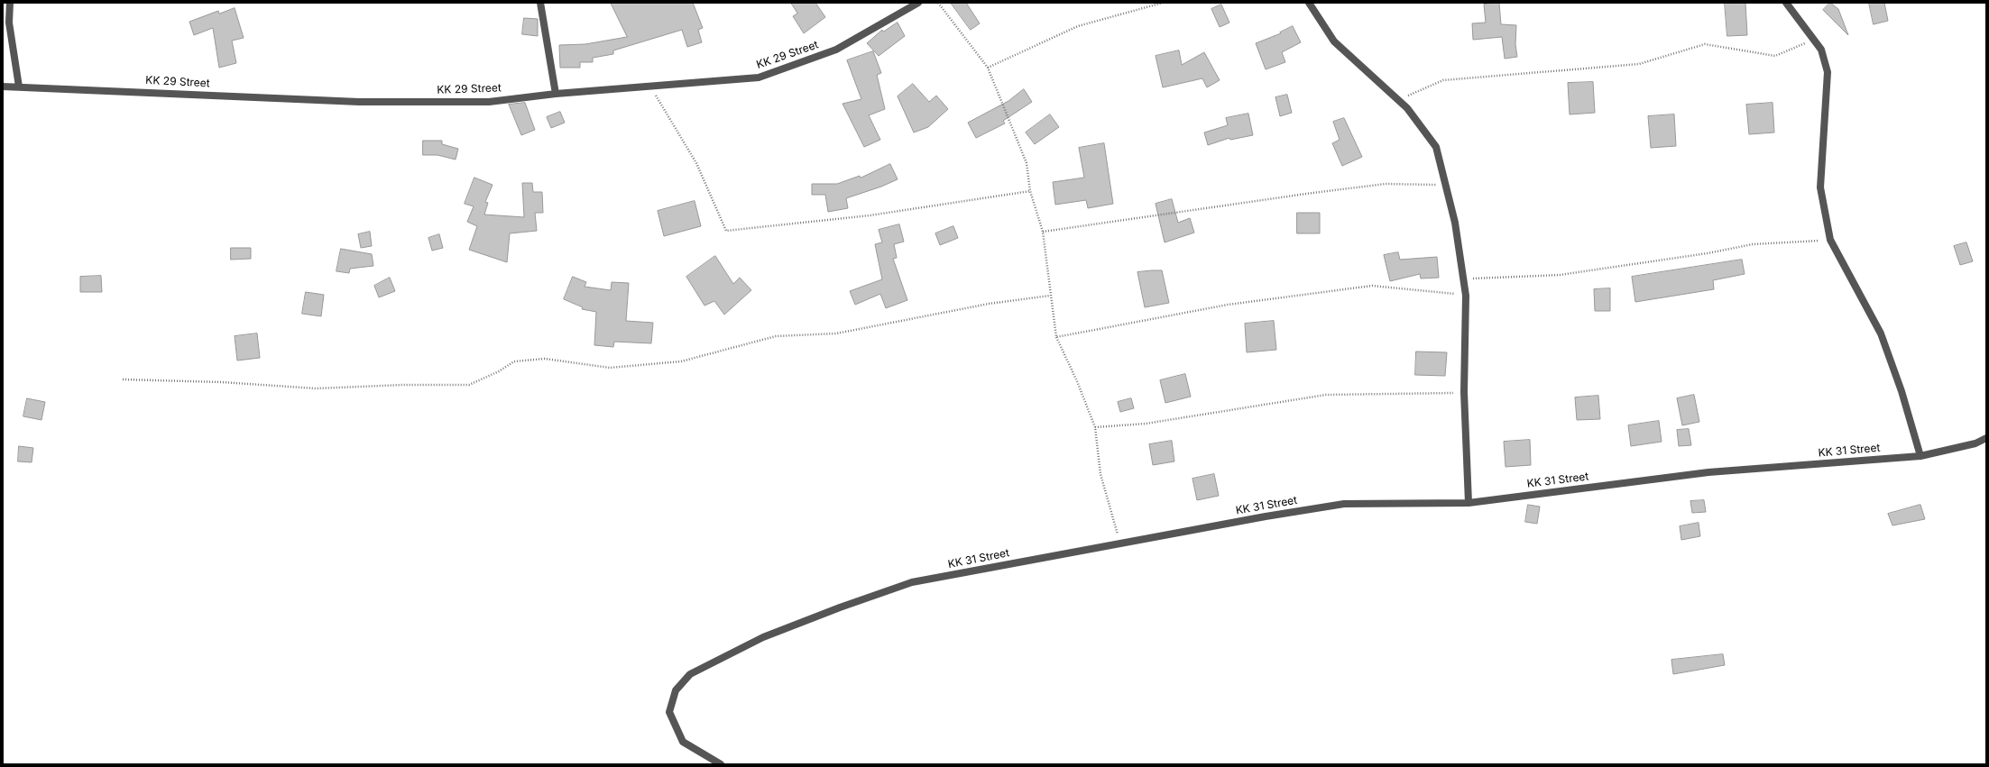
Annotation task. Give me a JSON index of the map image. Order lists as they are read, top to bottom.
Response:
{
  "streets": {
    "street": ["KK 29 Street", "KK 31 Street"]
  }
}
